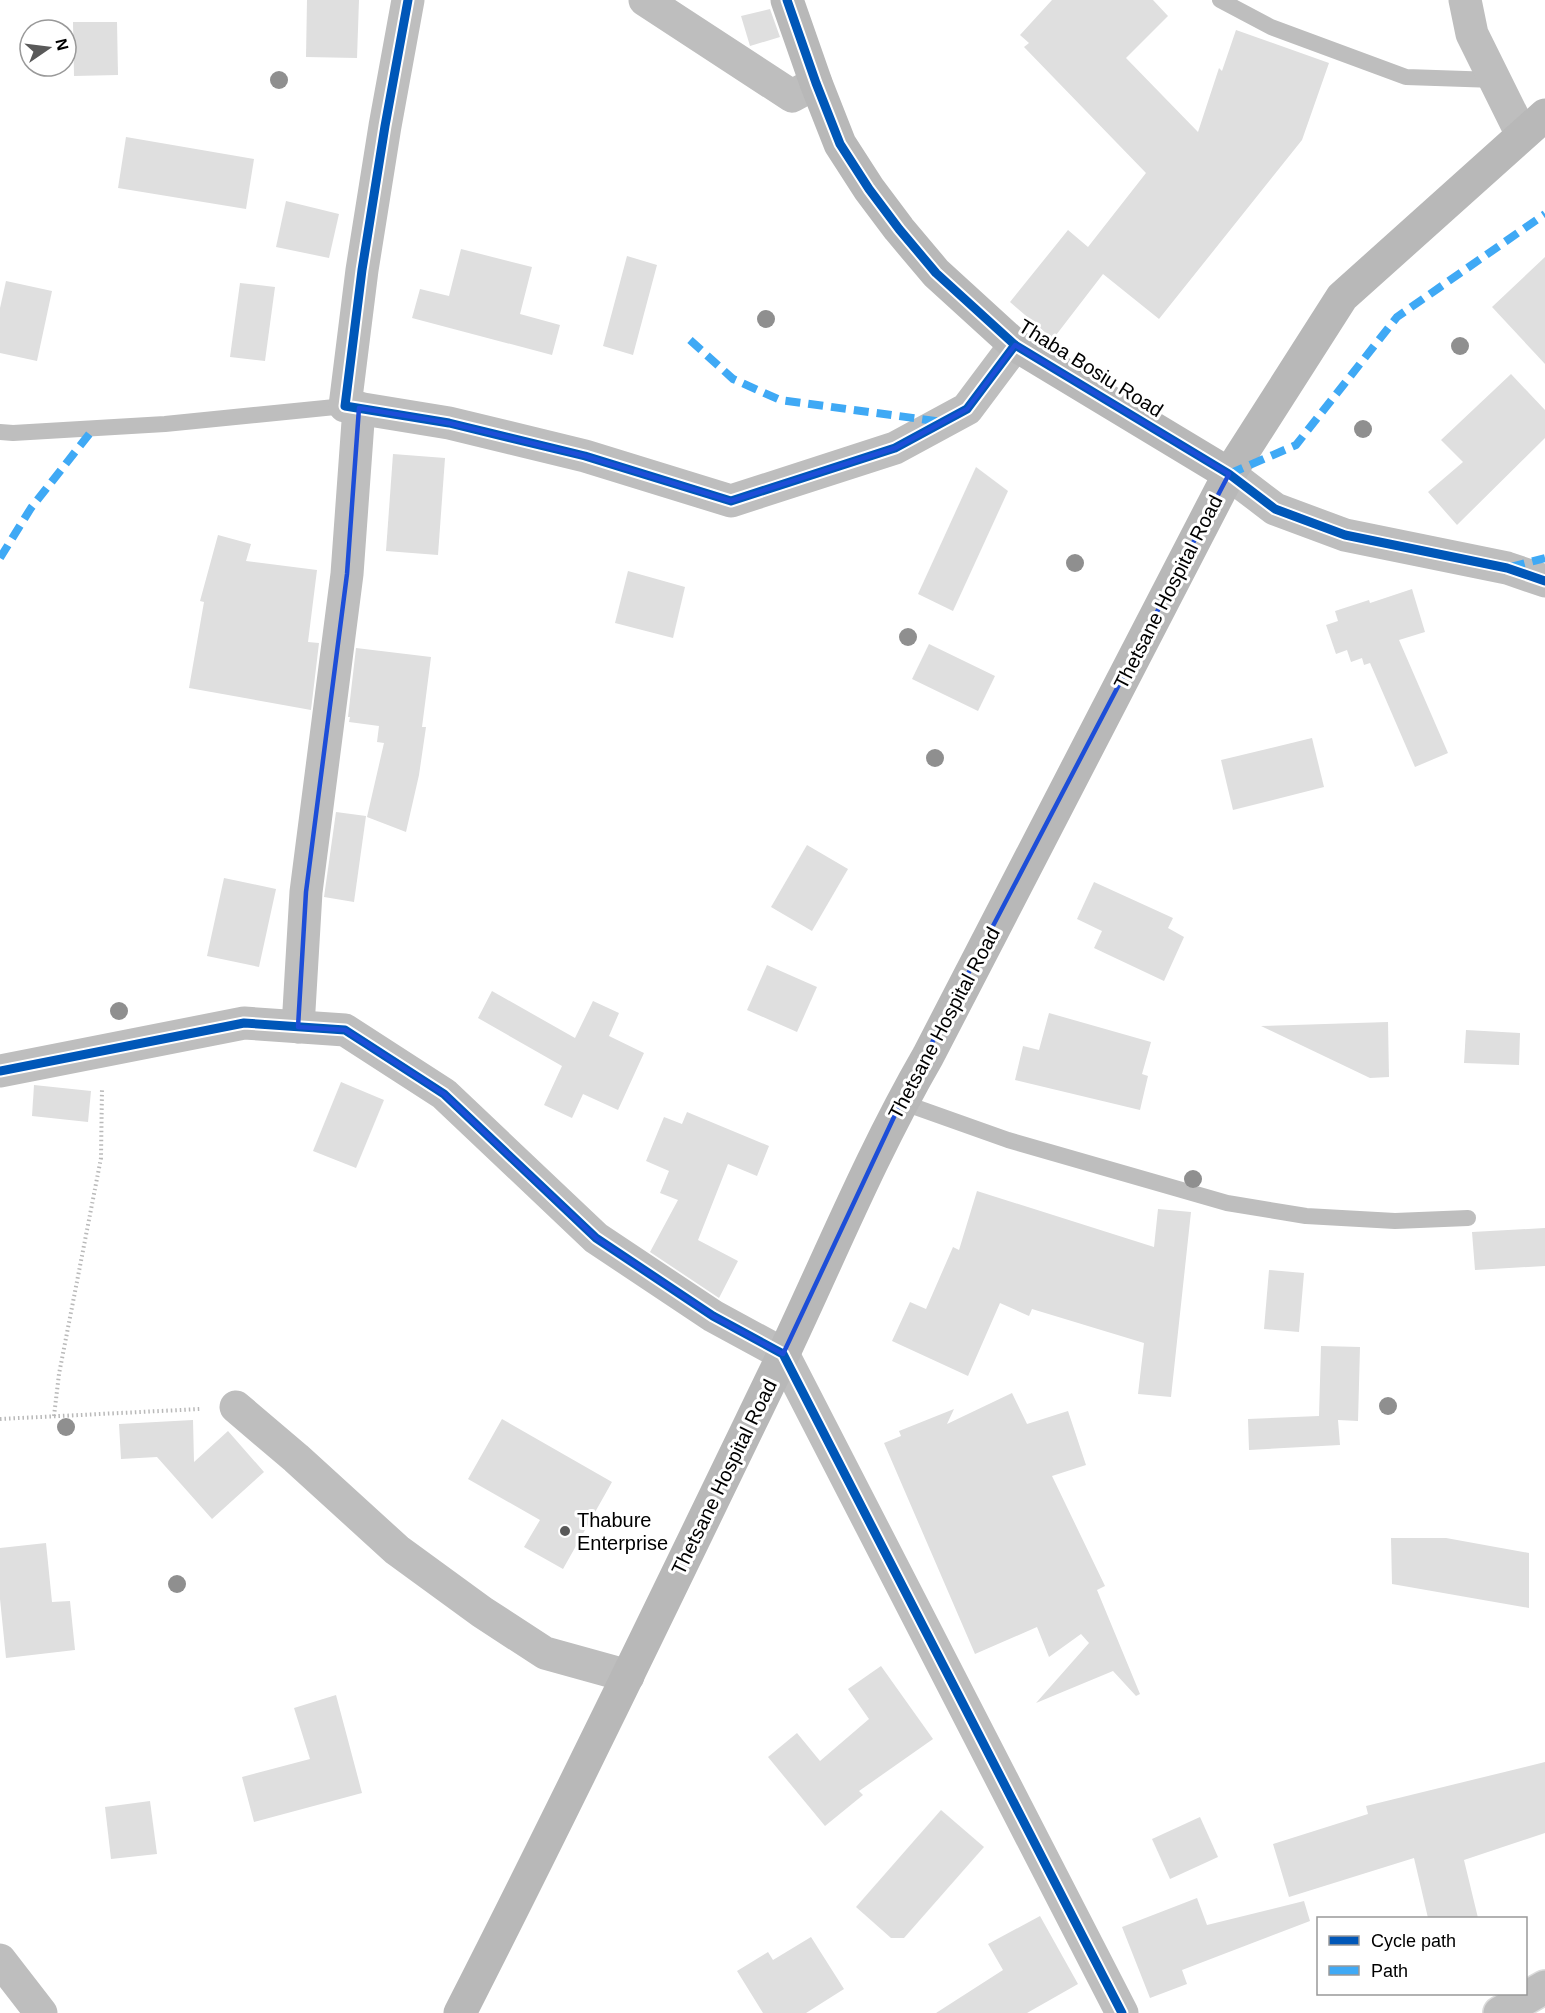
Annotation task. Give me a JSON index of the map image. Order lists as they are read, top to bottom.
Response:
{
  "streets": {
    "main road": ["Thaba Bosiu Road", "Thetsane Hospital Road"]
  },
  "crossings": [
    ["Thaba Bosiu Road", "Thetsane Hospital Road"]
  ],
  "places": ["Thabure Enterprise"],
  "legend": ["Cycle path", "Path"],
  "north": "right"
}
